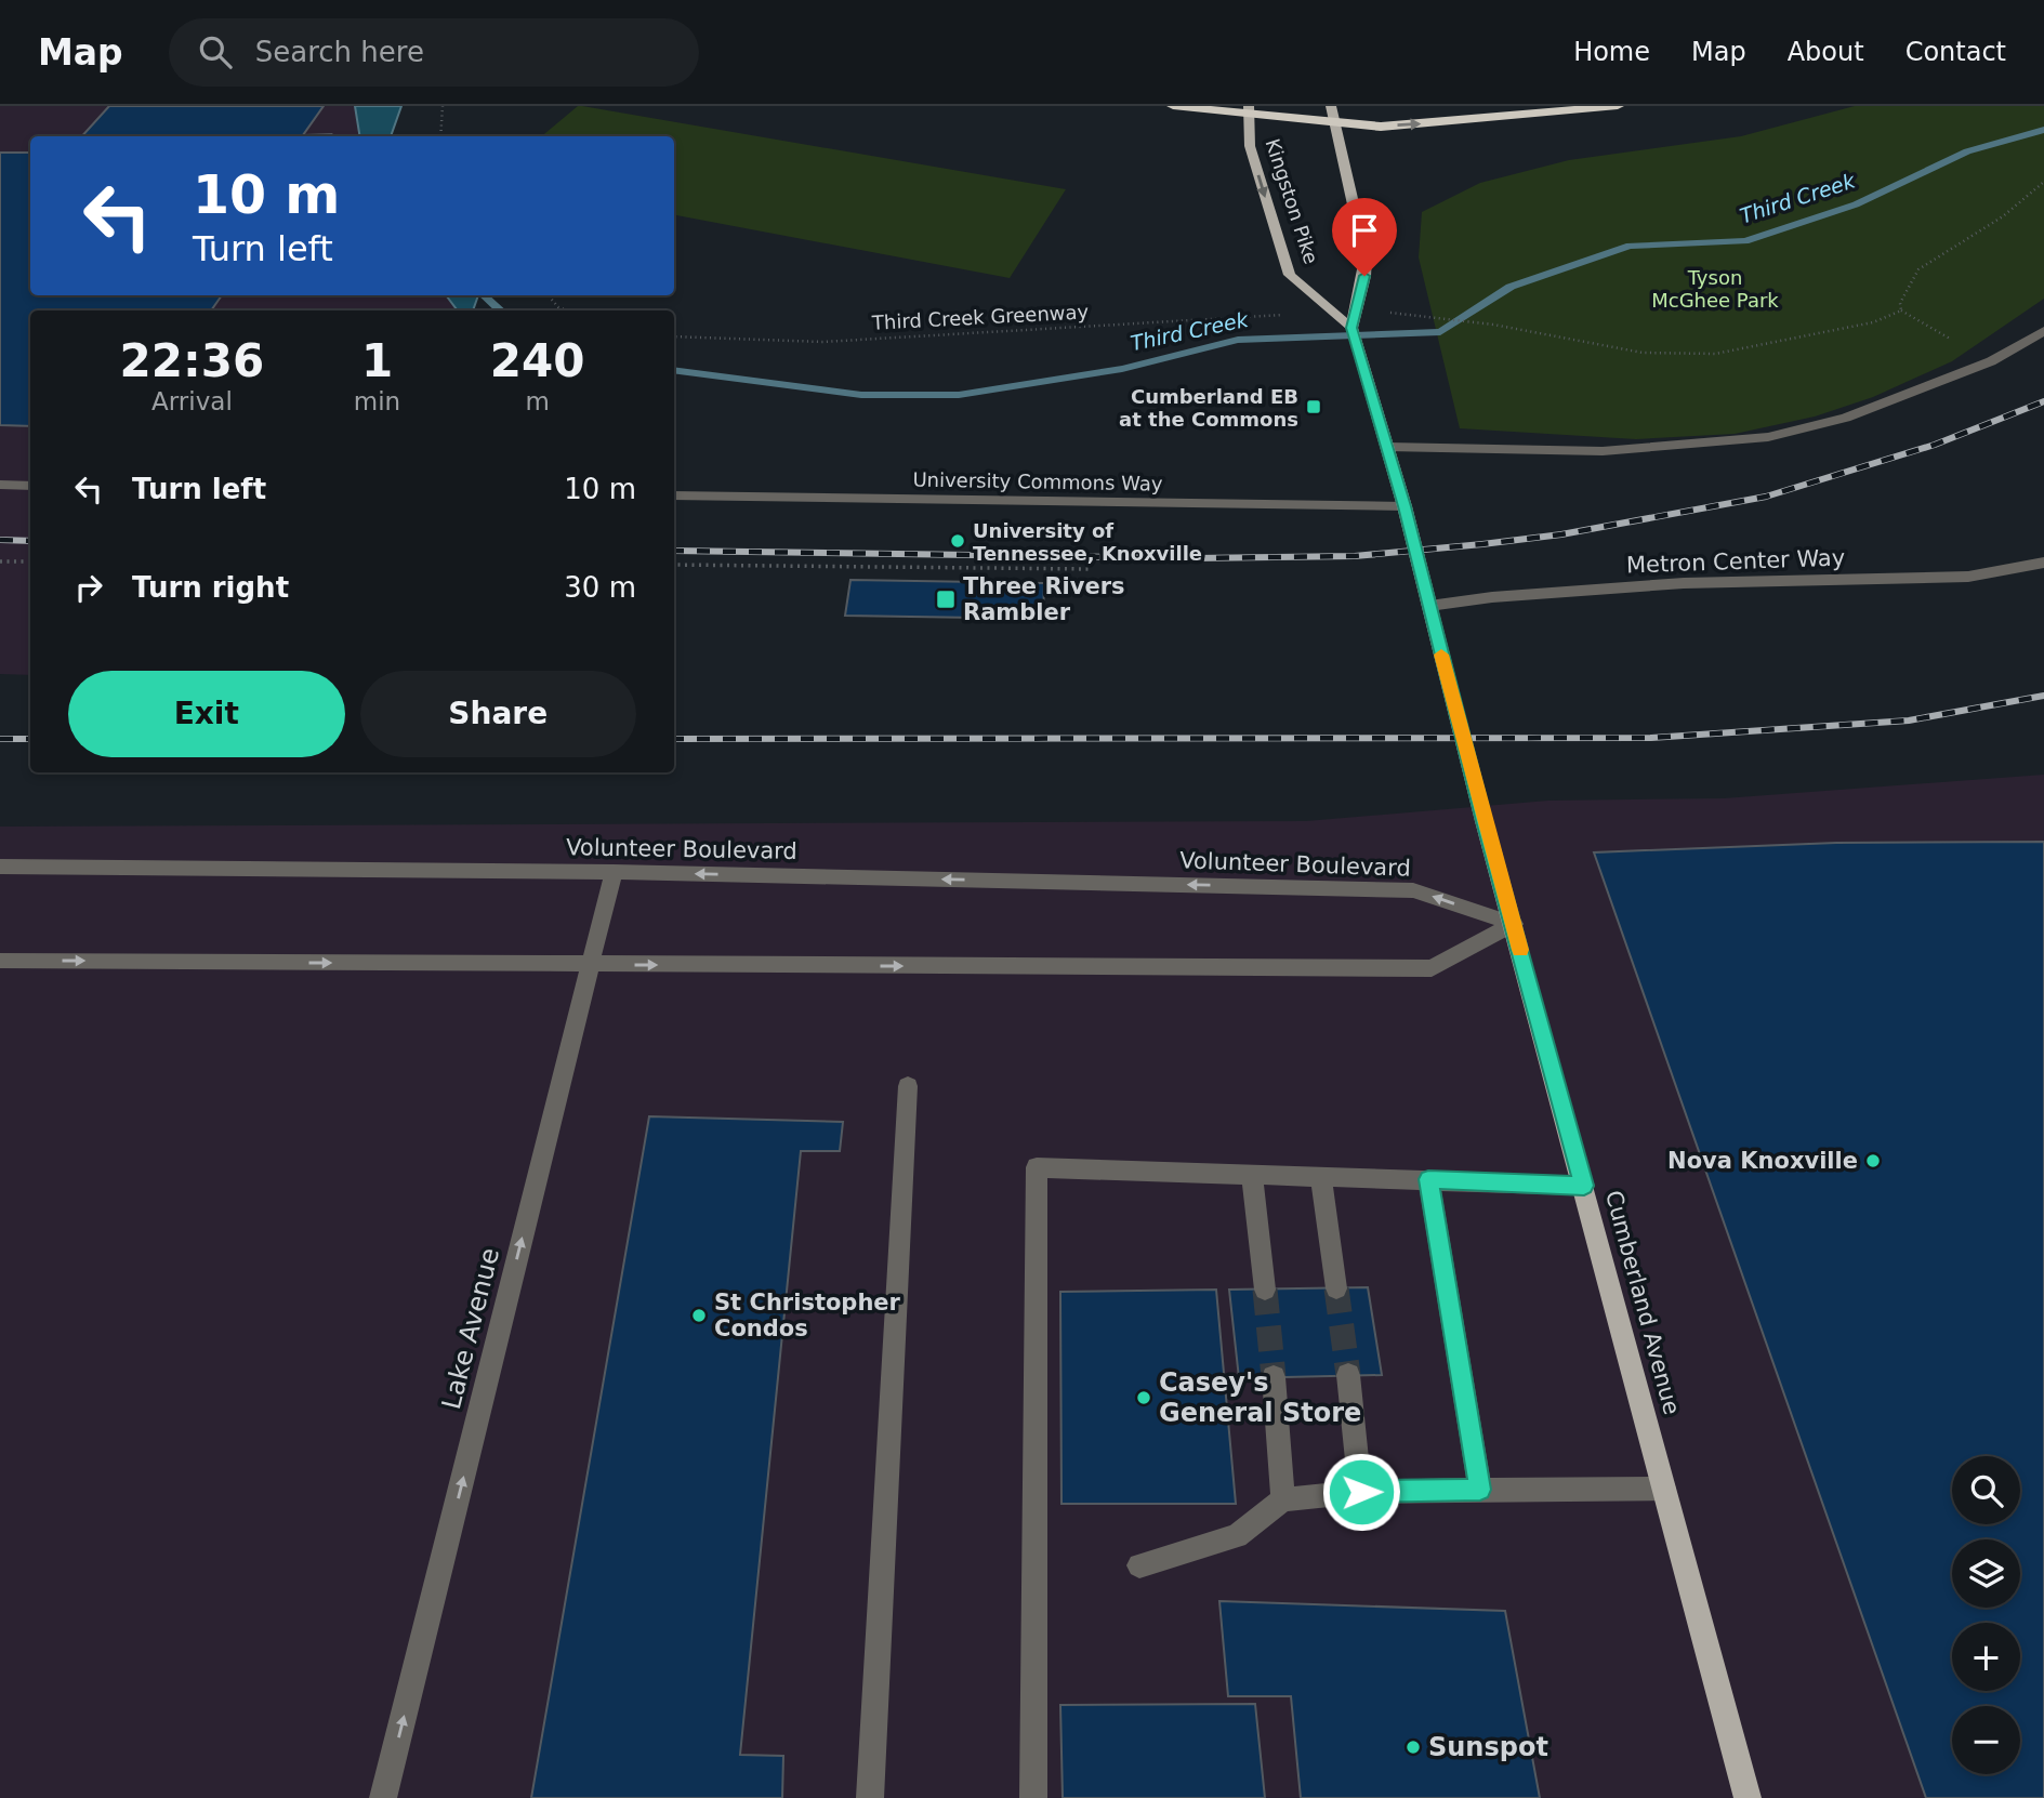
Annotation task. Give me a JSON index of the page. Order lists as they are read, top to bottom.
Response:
{
  "streets": {
    "main road": ["Kingston Pike", "Cumberland Avenue"],
    "street": [
      "University Commons Way",
      "Metron Center Way",
      "Volunteer Boulevard",
      "Lake Avenue"
    ],
    "path": ["Third Creek Greenway"]
  },
  "crossings": [
    ["Metron Center Way", "Cumberland Avenue"],
    ["Volunteer Boulevard", "Cumberland Avenue"],
    ["Volunteer Boulevard", "Lake Avenue"]
  ],
  "one_way": ["Lake Avenue"],
  "water": ["Third Creek"],
  "parks": ["Tyson McGhee Park"],
  "places": {
    "transit": ["Cumberland EB at the Commons", "Three Rivers Rambler"],
    "other": [
      "University of Tennessee, Knoxville",
      "Nova Knoxville",
      "St Christopher Condos",
      "Casey's General Store",
      "Sunspot"
    ]
  },
  "page": {
    "header": "Map",
    "search": "Search here",
    "nav": [
      "Home",
      "Map",
      "About",
      "Contact"
    ],
    "turn": ["10 m", "Turn left"],
    "eta": [
      "22:36",
      "Arrival",
      "1",
      "min",
      "240",
      "m"
    ],
    "list": [
      {
        "name": "Turn left",
        "value": "10 m"
      },
      {
        "name": "Turn right",
        "value": "30 m"
      }
    ],
    "buttons": ["Exit", "Share"],
    "map_buttons": ["+", "−"]
  }
}
